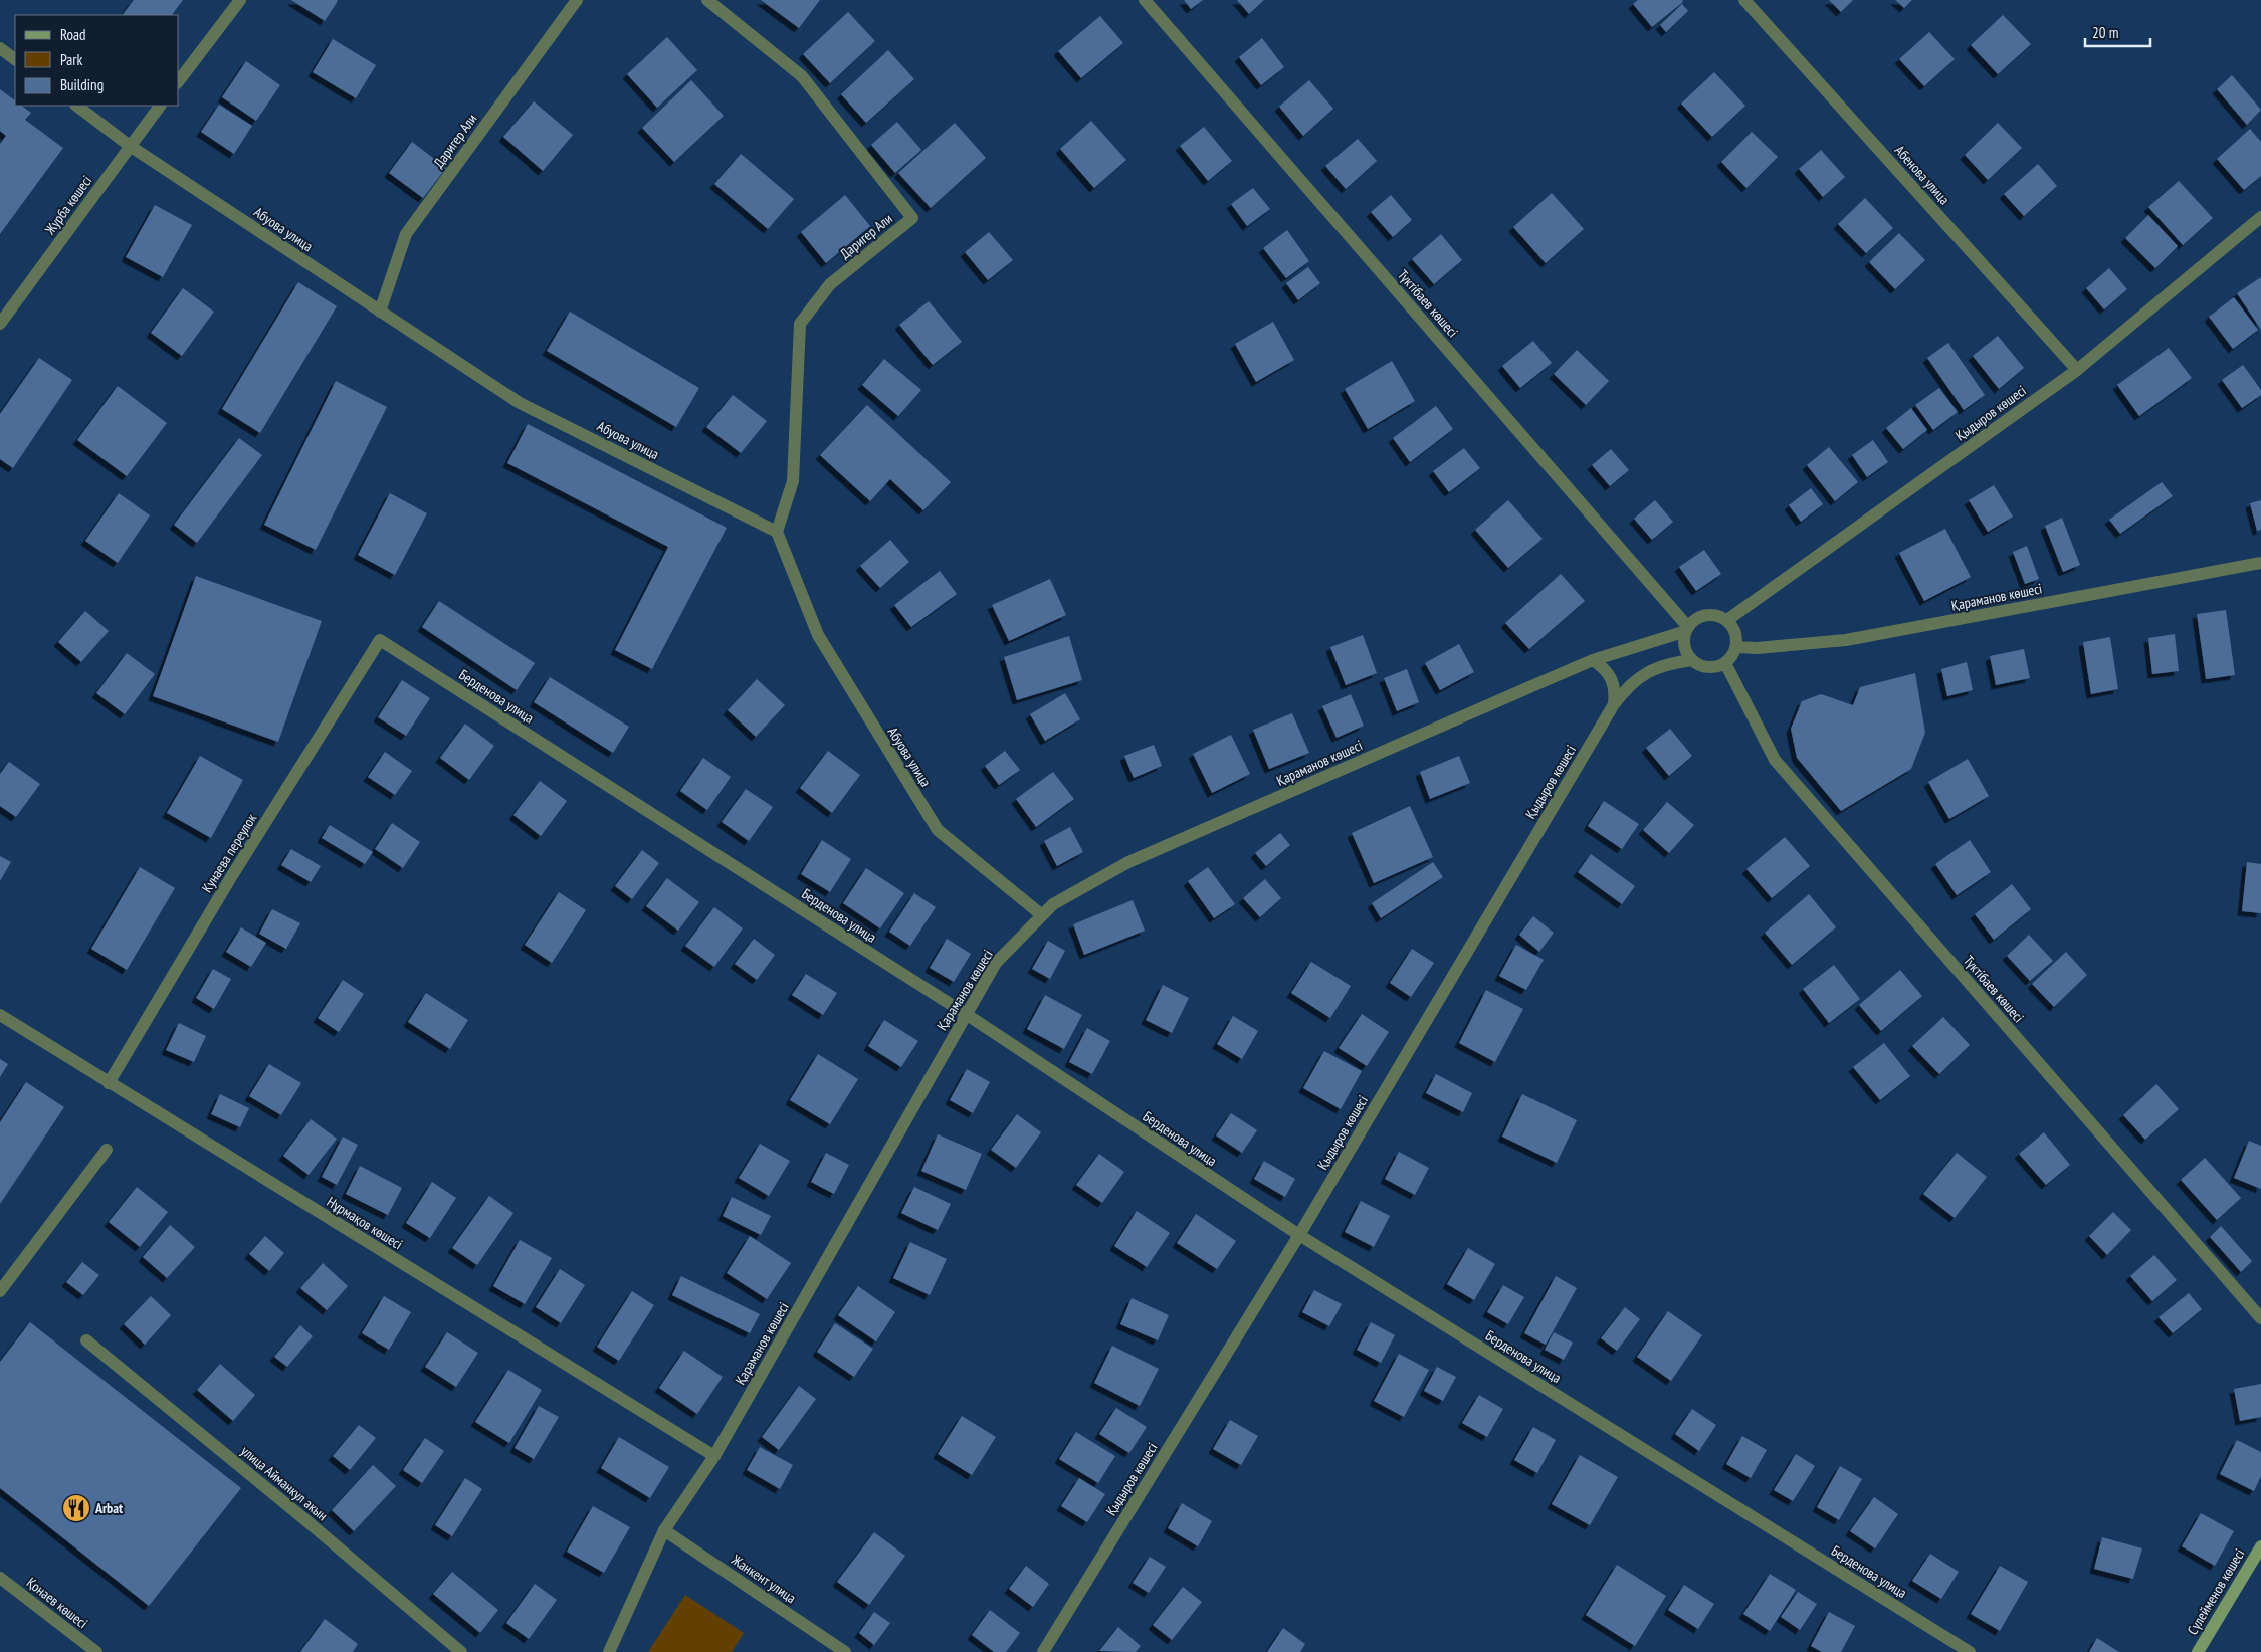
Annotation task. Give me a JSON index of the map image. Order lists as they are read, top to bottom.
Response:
{
  "streets": {
    "main road": ["Сүлейменов көшесі"],
    "street": [
      "Даригер Али",
      "Абенова улица",
      "Журба көшесі",
      "Абуова улица",
      "Түктібаев көшесі",
      "Қыдыров көшесі",
      "Қараманов көшесі",
      "Берденова улица",
      "Кунаева переулок",
      "Нұрмақов көшесі",
      "улица Айманкул акын",
      "Жанкент улица",
      "Қонаев көшесі"
    ]
  },
  "crossings": [
    ["Даригер Али", "Абуова улица"],
    ["Абенова улица", "Қыдыров көшесі"],
    ["Журба көшесі", "Абуова улица"],
    ["Абуова улица", "Қараманов көшесі"],
    ["Түктібаев көшесі", "Қыдыров көшесі"],
    ["Түктібаев көшесі", "Қараманов көшесі"],
    ["Қыдыров көшесі", "Қараманов көшесі"],
    ["Қыдыров көшесі", "Берденова улица"],
    ["Қараманов көшесі", "Берденова улица"],
    ["Қараманов көшесі", "Нұрмақов көшесі"],
    ["Қараманов көшесі", "Жанкент улица"],
    ["Берденова улица", "Кунаева переулок"],
    ["Кунаева переулок", "Нұрмақов көшесі"]
  ],
  "places": {
    "restaurant": ["Arbat"]
  },
  "legend": ["Road", "Park", "Building"],
  "scale_bar": "20 m"
}
